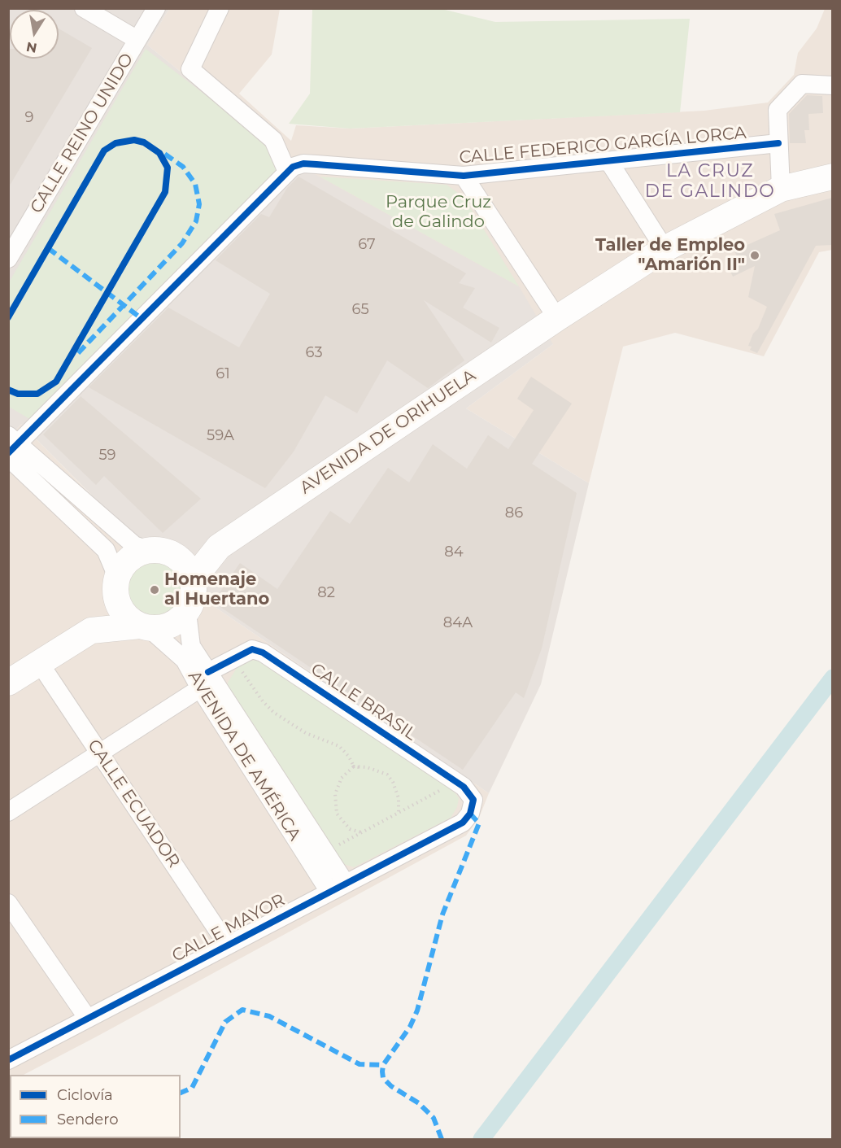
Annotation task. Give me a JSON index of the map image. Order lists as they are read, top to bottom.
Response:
{
  "streets": {
    "main road": ["AVENIDA DE ORIHUELA"],
    "street": [
      "CALLE REINO UNIDO",
      "CALLE FEDERICO GARCÍA LORCA",
      "CALLE BRASIL",
      "AVENIDA DE AMÉRICA",
      "CALLE ECUADOR",
      "CALLE MAYOR"
    ]
  },
  "crossings": [
    ["AVENIDA DE ORIHUELA", "AVENIDA DE AMÉRICA"],
    ["CALLE BRASIL", "AVENIDA DE AMÉRICA"],
    ["CALLE BRASIL", "CALLE MAYOR"],
    ["AVENIDA DE AMÉRICA", "CALLE MAYOR"],
    ["CALLE ECUADOR", "CALLE MAYOR"]
  ],
  "districts": ["LA CRUZ DE GALINDO"],
  "parks": ["Parque Cruz de Galindo"],
  "places": ["Taller de Empleo \"Amarión II\"", "Homenaje al Huertano"],
  "house_numbers": [
    "9",
    "67",
    "65",
    "63",
    "61",
    "59A",
    "59",
    "86",
    "84",
    "82",
    "84A"
  ],
  "legend": ["Ciclovía", "Sendero"],
  "north": "bottom"
}
